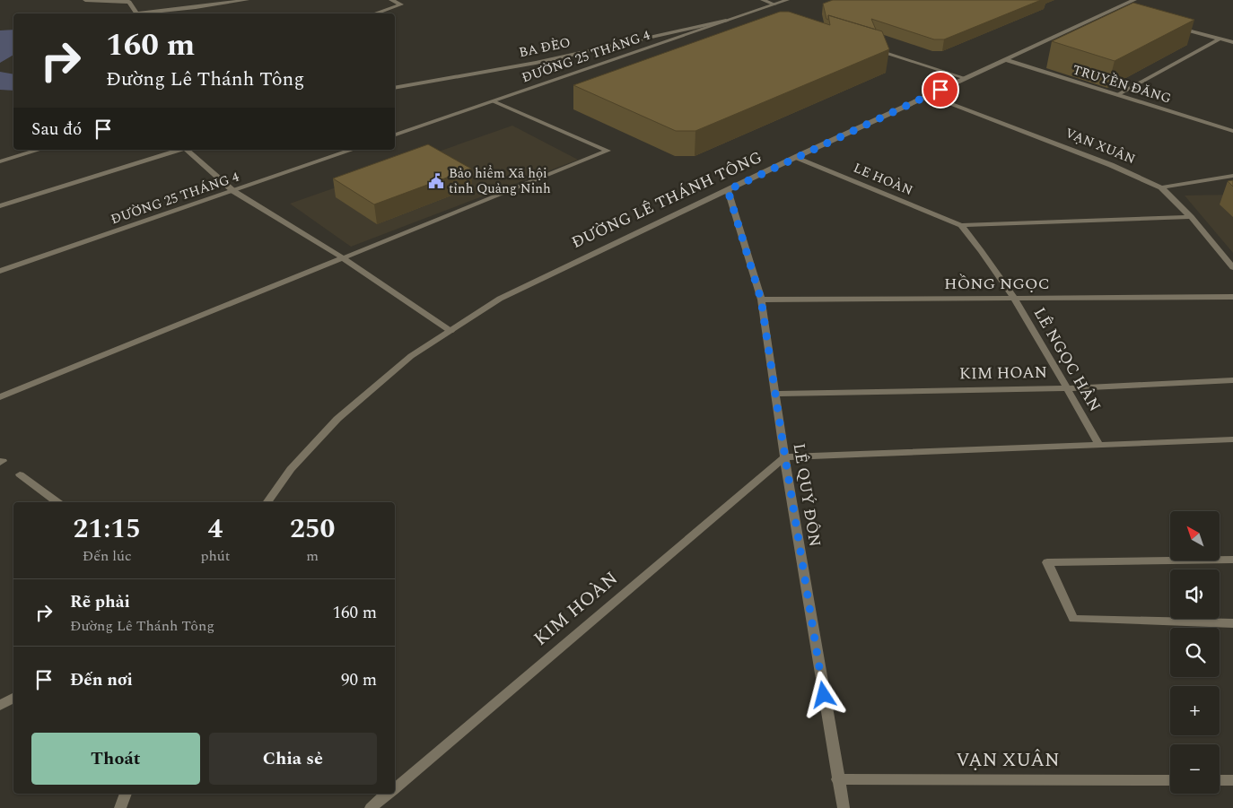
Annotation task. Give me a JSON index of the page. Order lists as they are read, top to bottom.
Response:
{
  "streets": {
    "street": [
      "BA ĐÈO",
      "ĐƯỜNG 25 THÁNG 4",
      "TRUYỀN ĐĂNG",
      "VẠN XUÂN",
      "LE HOÀN",
      "ĐƯỜNG LÊ THÁNH TÔNG",
      "HỒNG NGỌC",
      "LÊ NGỌC HÂN",
      "KIM HOAN",
      "LÊ QUÝ ĐÔN",
      "KIM HOÀN"
    ]
  },
  "crossings": [
    ["BA ĐÈO", "ĐƯỜNG 25 THÁNG 4"],
    ["TRUYỀN ĐĂNG", "ĐƯỜNG LÊ THÁNH TÔNG"],
    ["VẠN XUÂN", "ĐƯỜNG LÊ THÁNH TÔNG"],
    ["VẠN XUÂN", "LÊ QUÝ ĐÔN"],
    ["LE HOÀN", "ĐƯỜNG LÊ THÁNH TÔNG"],
    ["LE HOÀN", "LÊ NGỌC HÂN"],
    ["ĐƯỜNG LÊ THÁNH TÔNG", "LÊ QUÝ ĐÔN"],
    ["HỒNG NGỌC", "LÊ NGỌC HÂN"],
    ["HỒNG NGỌC", "LÊ QUÝ ĐÔN"],
    ["LÊ NGỌC HÂN", "KIM HOAN"],
    ["KIM HOAN", "LÊ QUÝ ĐÔN"],
    ["LÊ QUÝ ĐÔN", "KIM HOÀN"]
  ],
  "places": {
    "public building": ["Bảo hiểm Xã hội tỉnh Quảng Ninh"]
  },
  "north": "top left",
  "page": {
    "turn": ["160 m", "Đường Lê Thánh Tông"],
    "then": "Sau đó",
    "eta": [
      "21:15",
      "Đến lúc",
      "4",
      "phút",
      "250",
      "m"
    ],
    "map_buttons": ["+", "−"],
    "list": [
      {
        "name": "Rẽ phải",
        "note": "Đường Lê Thánh Tông",
        "value": "160 m"
      },
      {
        "name": "Đến nơi",
        "value": "90 m"
      }
    ],
    "buttons": ["Thoát", "Chia sẻ"]
  }
}
